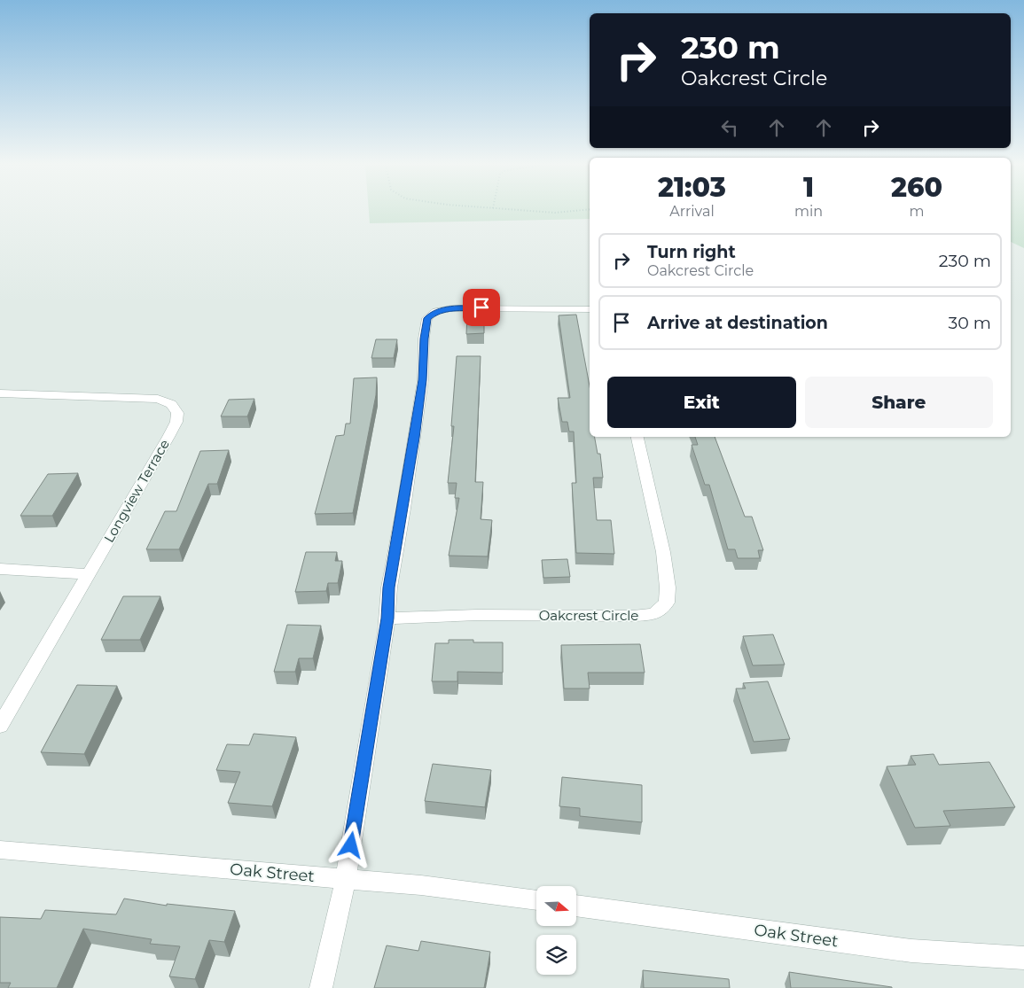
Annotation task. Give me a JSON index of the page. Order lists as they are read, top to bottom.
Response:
{
  "streets": {
    "street": ["Longview Terrace", "Oakcrest Circle", "Oak Street"]
  },
  "north": "right",
  "page": {
    "turn": ["230 m", "Oakcrest Circle"],
    "eta": [
      "21:03",
      "Arrival",
      "1",
      "min",
      "260",
      "m"
    ],
    "list": [
      {
        "name": "Turn right",
        "note": "Oakcrest Circle",
        "value": "230 m"
      },
      {
        "name": "Arrive at destination",
        "value": "30 m"
      }
    ],
    "buttons": ["Exit", "Share"]
  }
}
